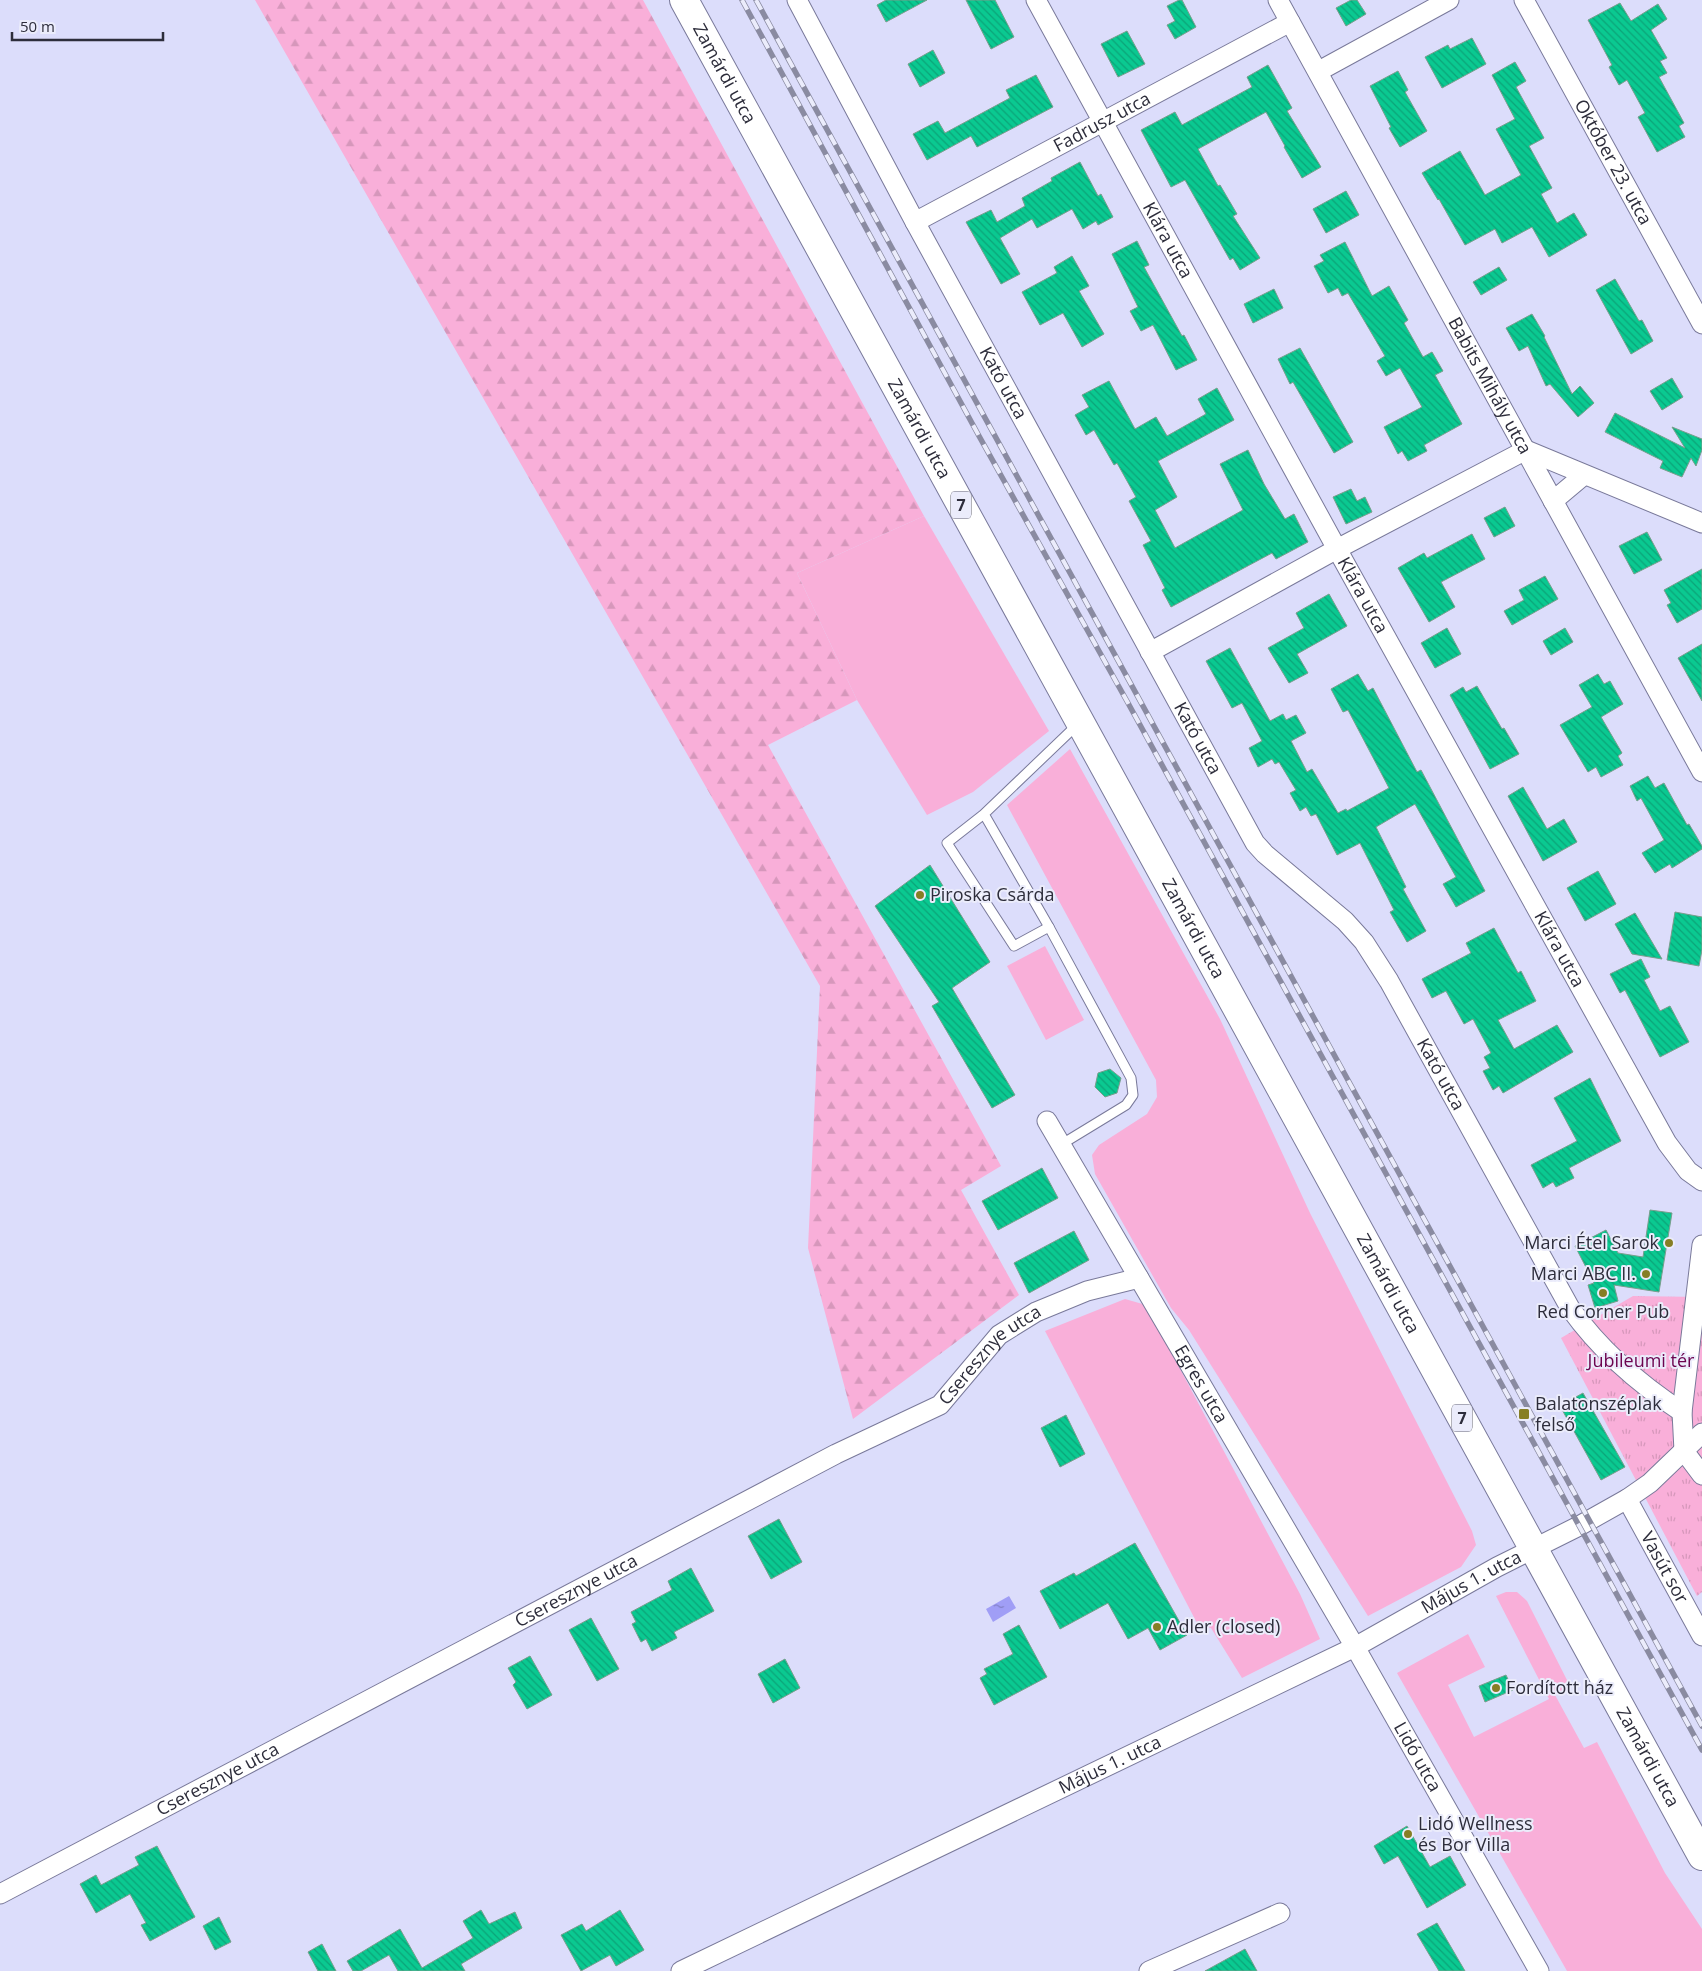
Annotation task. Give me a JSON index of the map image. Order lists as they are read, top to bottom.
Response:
{
  "streets": {
    "main road": ["Zamárdi utca", "7"],
    "street": [
      "Fadrusz utca",
      "Október 23. utca",
      "Klára utca",
      "Kató utca",
      "Babits Mihály utca",
      "Cseresznye utca",
      "Egres utca",
      "Vasút sor",
      "Május 1. utca",
      "Lidó utca"
    ]
  },
  "crossings": [
    ["Zamárdi utca", "Május 1. utca"],
    ["Fadrusz utca", "Klára utca"],
    ["Fadrusz utca", "Kató utca"],
    ["Fadrusz utca", "Babits Mihály utca"],
    ["Cseresznye utca", "Egres utca"],
    ["Egres utca", "Május 1. utca"],
    ["Egres utca", "Lidó utca"],
    ["Május 1. utca", "Lidó utca"]
  ],
  "parks": ["Jubileumi tér"],
  "places": {
    "other": [
      "Piroska Csárda",
      "Marci Étel Sarok",
      "Marci ABC II.",
      "Red Corner Pub",
      "Adler (closed)",
      "Fordított ház",
      "Lidó Wellness és Bor Villa"
    ],
    "transit": ["Balatonszéplak felső"]
  },
  "scale_bar": "50 m"
}
